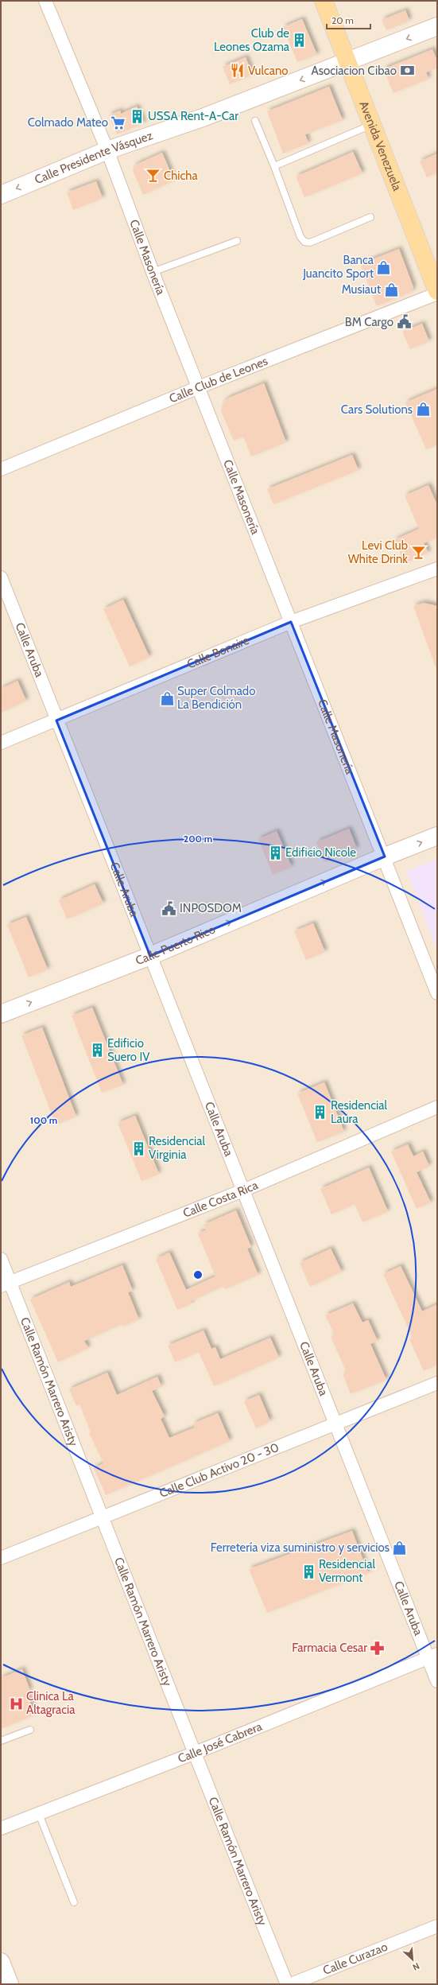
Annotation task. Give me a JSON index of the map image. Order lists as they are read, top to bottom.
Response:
{
  "streets": {
    "main road": ["Avenida Venezuela"],
    "street": [
      "Calle Presidente Vásquez",
      "Calle Masonería",
      "Calle Club de Leones",
      "Calle Aruba",
      "Calle Bonaire",
      "Calle Puerto Rico",
      "Calle Costa Rica",
      "Calle Ramón Marrero Aristy",
      "Calle Club Activo 20 - 30",
      "Calle José Cabrera",
      "Calle Curazao"
    ]
  },
  "crossings": [
    ["Avenida Venezuela", "Calle Presidente Vásquez"],
    ["Avenida Venezuela", "Calle Club de Leones"],
    ["Calle Presidente Vásquez", "Calle Masonería"],
    ["Calle Masonería", "Calle Club de Leones"],
    ["Calle Masonería", "Calle Bonaire"],
    ["Calle Masonería", "Calle Puerto Rico"],
    ["Calle Aruba", "Calle Bonaire"],
    ["Calle Aruba", "Calle Puerto Rico"],
    ["Calle Aruba", "Calle Costa Rica"],
    ["Calle Aruba", "Calle Club Activo 20 - 30"],
    ["Calle Aruba", "Calle José Cabrera"],
    ["Calle Costa Rica", "Calle Ramón Marrero Aristy"],
    ["Calle Ramón Marrero Aristy", "Calle Club Activo 20 - 30"],
    ["Calle Ramón Marrero Aristy", "Calle José Cabrera"]
  ],
  "one_way": ["Calle Presidente Vásquez", "Calle Puerto Rico"],
  "places": {
    "building": [
      "Club de Leones Ozama",
      "USSA Rent-A-Car",
      "Edificio Nicole",
      "Edificio Suero IV",
      "Residencial Laura",
      "Residencial Virginia",
      "Residencial Vermont"
    ],
    "restaurant": ["Vulcano"],
    "bank": ["Asociacion Cibao"],
    "supermarket": ["Colmado Mateo"],
    "bar": ["Chicha", "Levi Club White Drink"],
    "shop": [
      "Banca Juancito Sport",
      "Musiaut",
      "Cars Solutions",
      "Super Colmado La Bendición",
      "Ferretería viza suministro y servicios"
    ],
    "public building": ["BM Cargo", "INPOSDOM"],
    "pharmacy": ["Farmacia Cesar"],
    "hospital": ["Clinica La Altagracia"]
  },
  "scale_bar": "20 m",
  "north": "bottom right",
  "rings": ["200 m", "100 m"]
}
